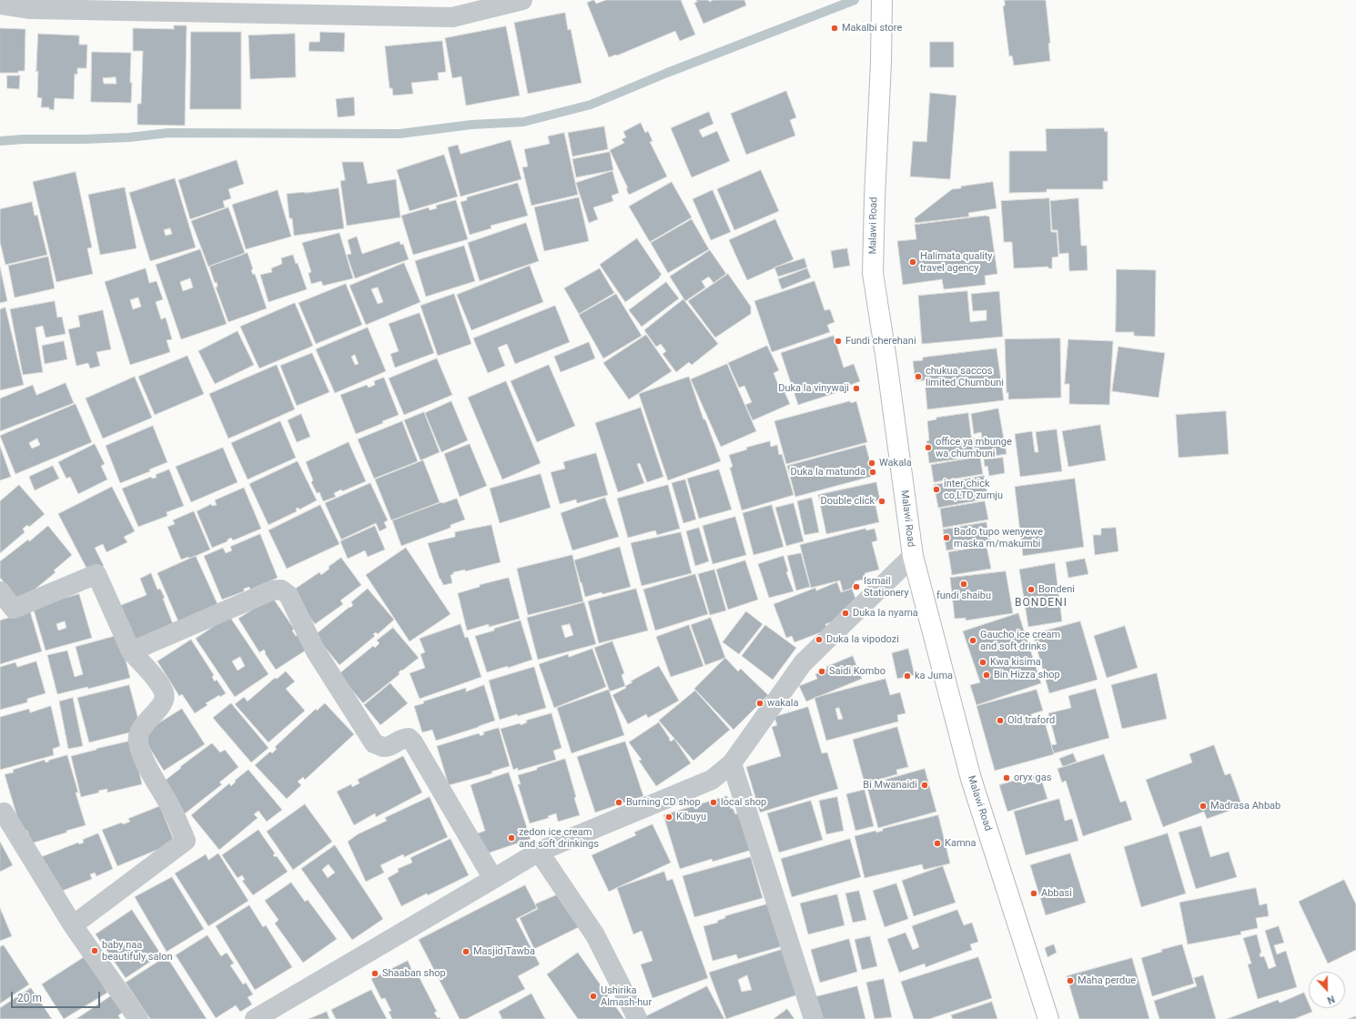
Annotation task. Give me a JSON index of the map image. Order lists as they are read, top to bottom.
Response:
{
  "streets": {
    "main road": ["Malawi Road"]
  },
  "districts": ["BONDENI"],
  "places": [
    "Makalbi store",
    "Halimata quality travel agency",
    "Fundi cherehani",
    "chukua saccos limited Chumbuni",
    "Duka la vinywaji",
    "office ya mbunge wa chumbuni",
    "Wakala",
    "Duka la matunda",
    "inter chick co,LTD zumju",
    "Double click",
    "Bado tupo wenyewe maska m/makumbi",
    "fundi shaibu",
    "Ismail Stationery",
    "Bondeni",
    "Duka la nyama",
    "Duka la vipodozi",
    "Gaucho ice cream and soft drinks",
    "Kwa kisima",
    "Saidi Kombo",
    "Bin Hizza shop",
    "ka Juma",
    "wakala",
    "Old traford",
    "oryx gas",
    "Bi Mwanaidi",
    "Burning CD shop",
    "local shop",
    "Madrasa Ahbab",
    "Kibuyu",
    "zedon ice cream and soft drinkings",
    "Kamna",
    "Abbasi",
    "baby naa beautifuly salon",
    "Masjid Tawba",
    "Shaaban shop",
    "Maha perdue",
    "Ushirika Almash-hur"
  ],
  "scale_bar": "20 m",
  "north": "bottom"
}
